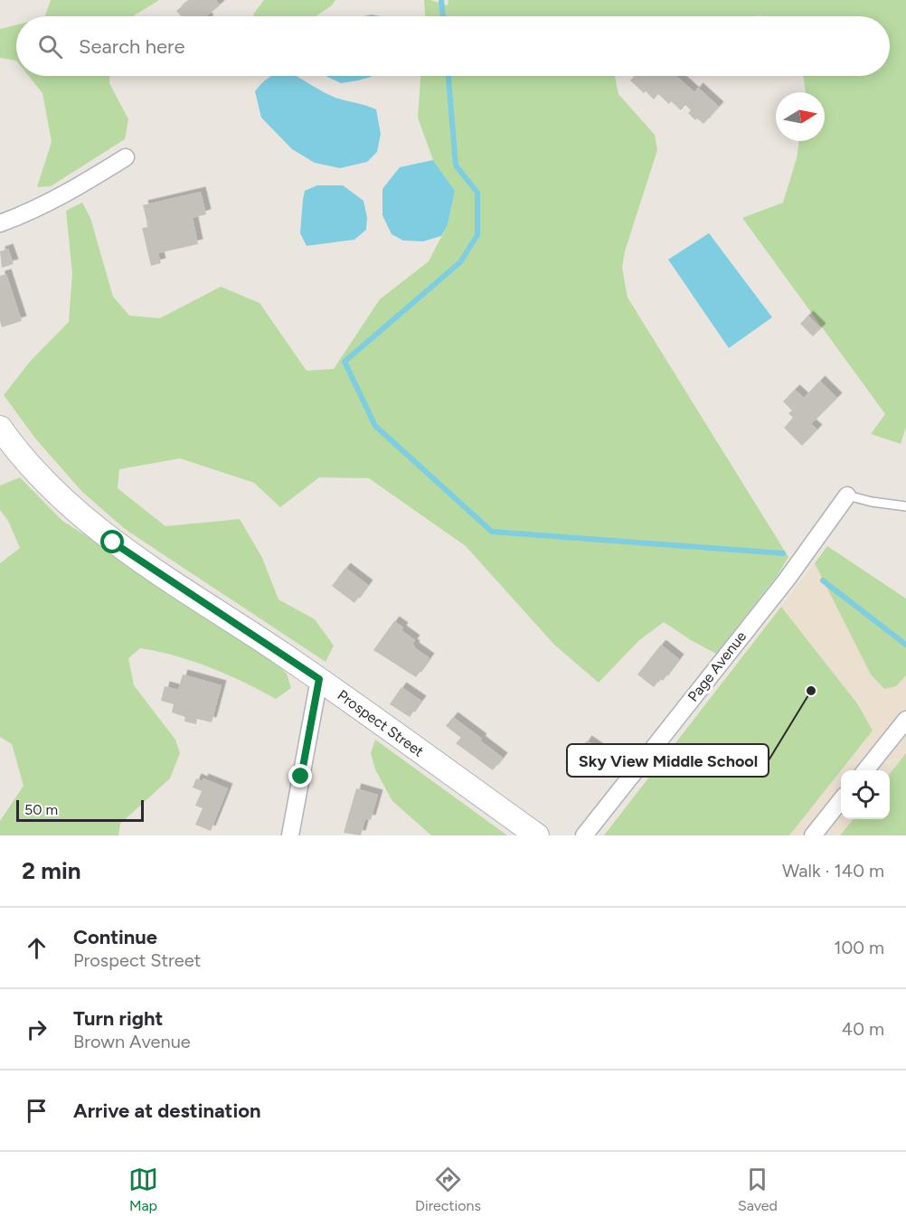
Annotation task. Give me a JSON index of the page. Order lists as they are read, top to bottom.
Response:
{
  "streets": {
    "main road": ["Prospect Street"],
    "street": ["Page Avenue"]
  },
  "places": ["Sky View Middle School"],
  "scale_bar": "50 m",
  "north": "right",
  "page": {
    "search": "Search here",
    "scale": "50 m",
    "heading": ["2 min", "Walk · 140 m"],
    "list": [
      ["Continue", "Prospect Street", "100 m"],
      ["Turn right", "Brown Avenue", "40 m"],
      "Arrive at destination"
    ],
    "nav": ["Map", "Directions", "Saved"]
  }
}
